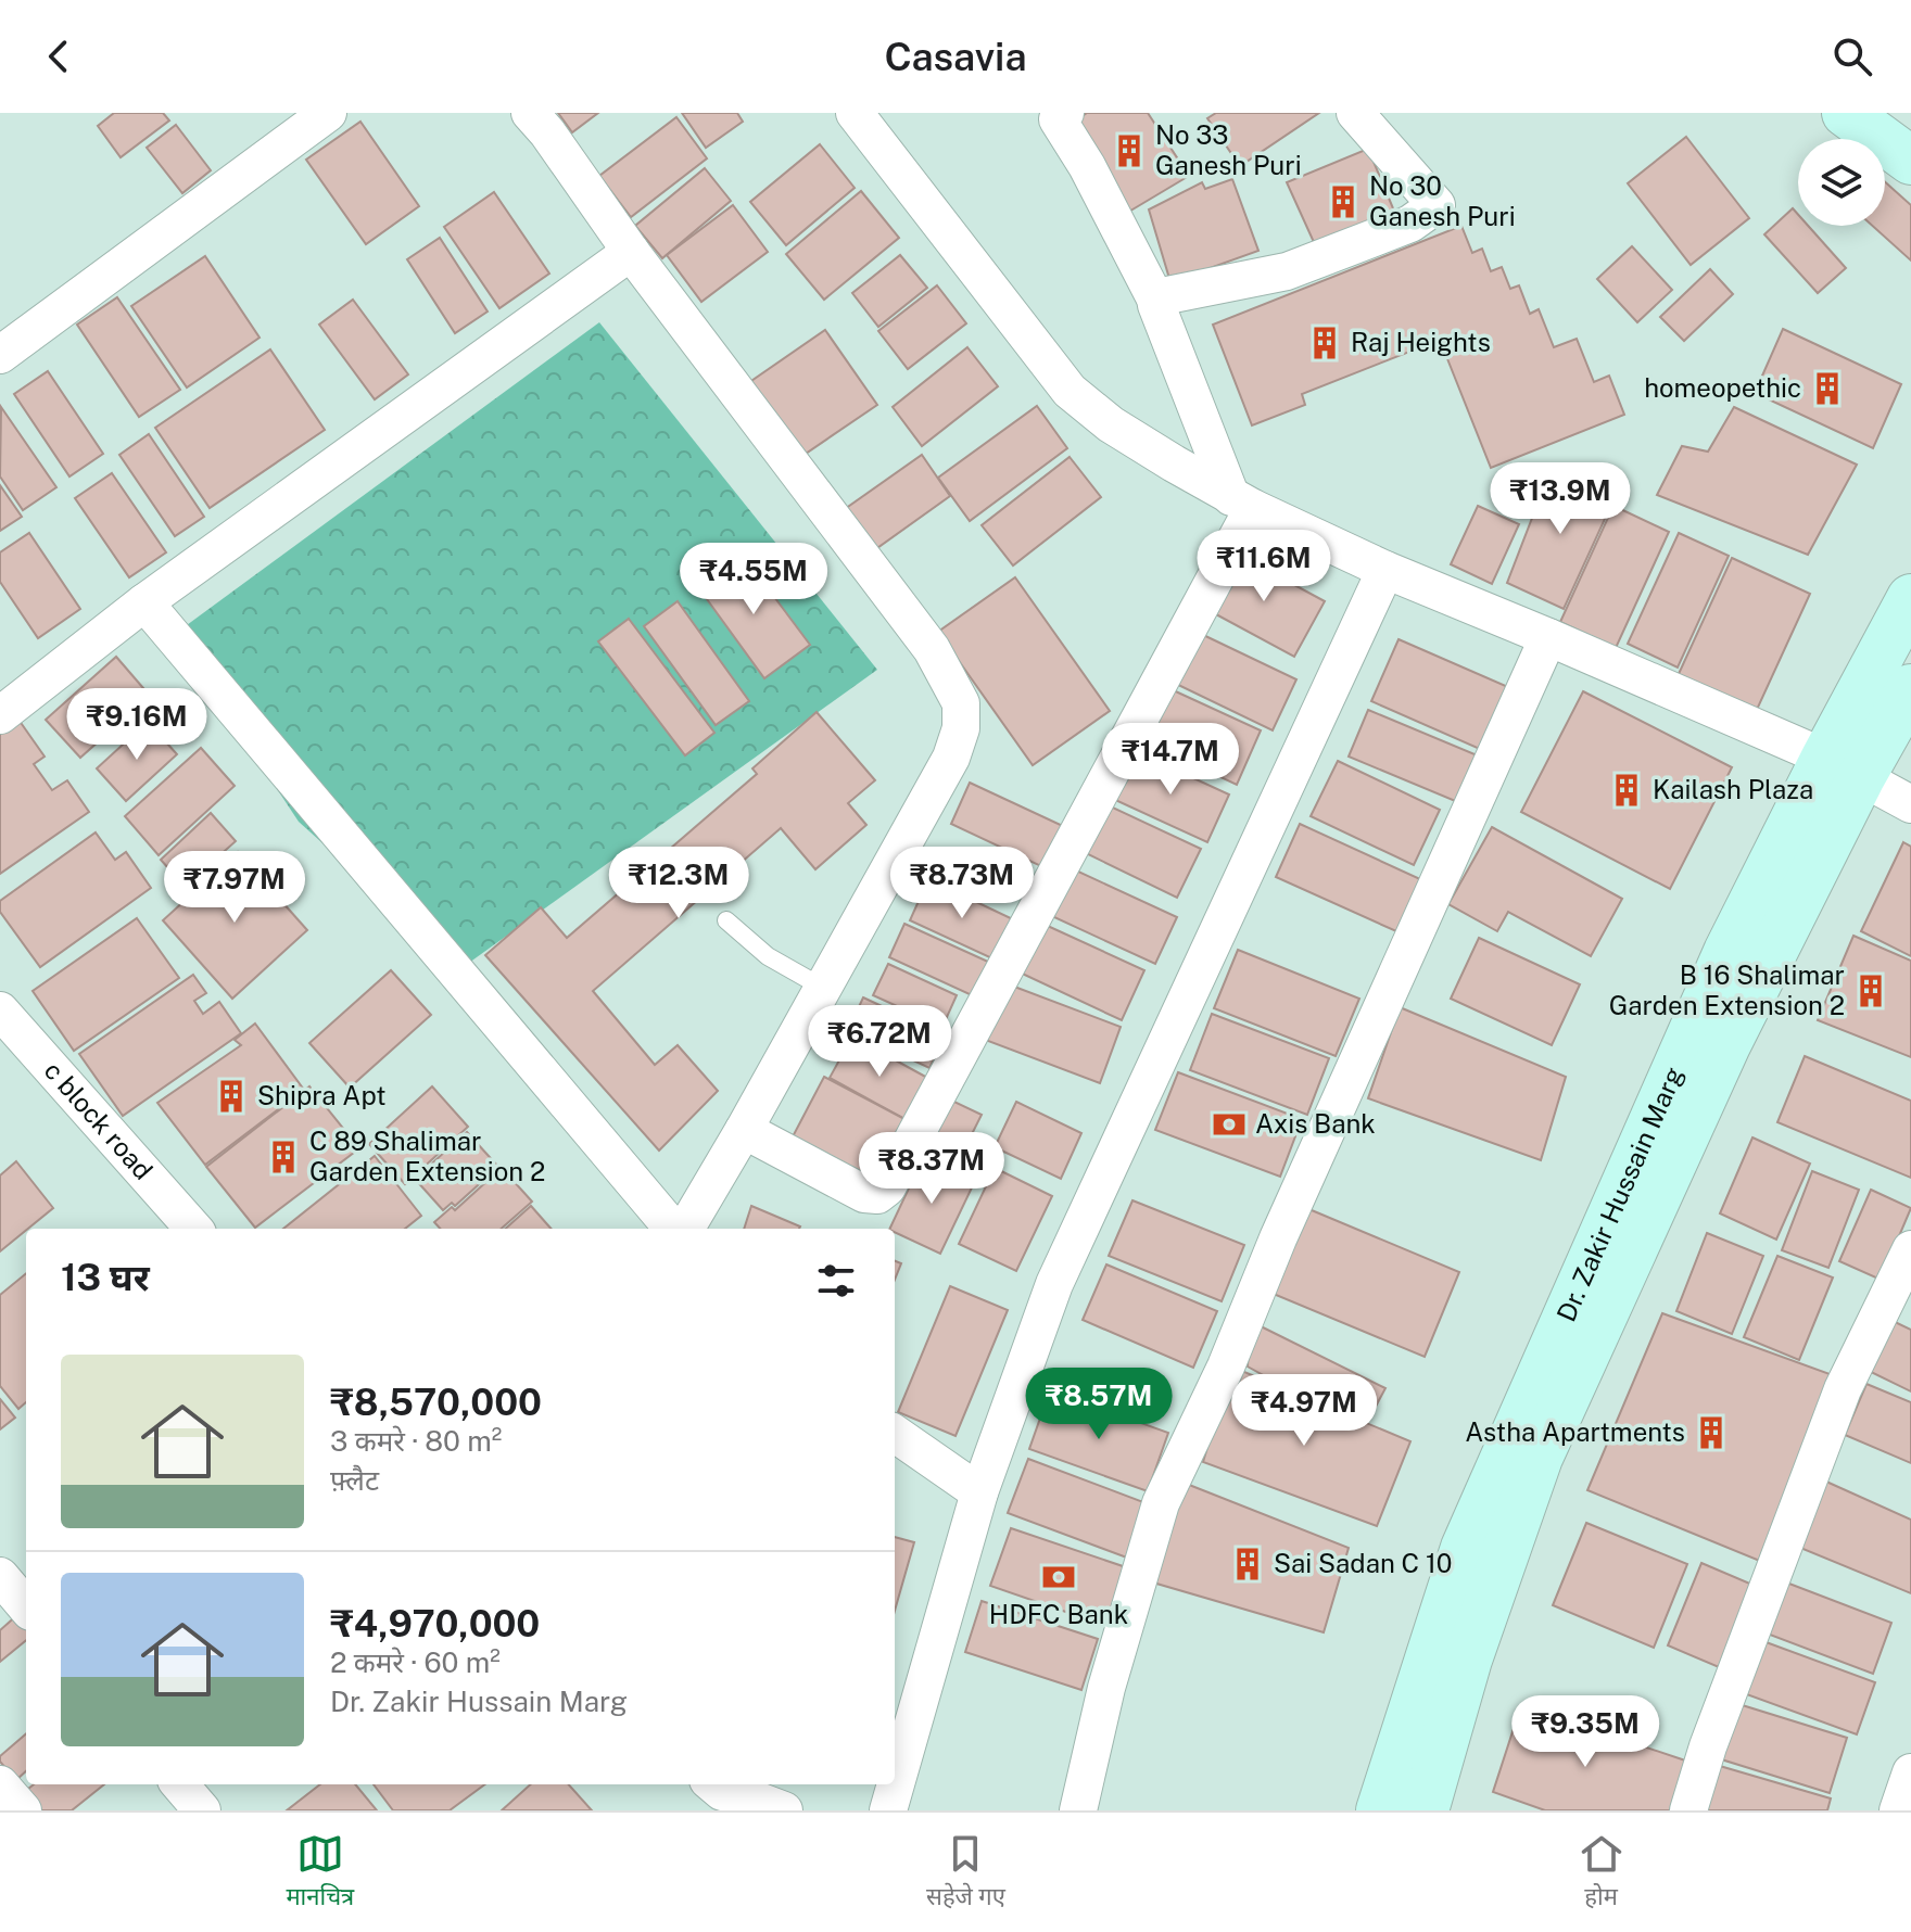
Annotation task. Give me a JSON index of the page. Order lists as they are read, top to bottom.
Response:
{
  "streets": {
    "street": ["c block road", "Dr. Zakir Hussain Marg"]
  },
  "places": {
    "building": [
      "No 33 Ganesh Puri",
      "No 30 Ganesh Puri",
      "Raj Heights",
      "homeopethic",
      "Kailash Plaza",
      "B 16 Shalimar Garden Extension 2",
      "Shipra Apt",
      "C 89 Shalimar Garden Extension 2",
      "Astha Apartments",
      "Sai Sadan C 10"
    ],
    "bank": ["Axis Bank", "HDFC Bank"]
  },
  "page": {
    "header": "Casavia",
    "price": [
      "₹13.9M",
      "₹11.6M",
      "₹4.55M",
      "₹9.16M",
      "₹14.7M",
      "₹12.3M",
      "₹8.73M",
      "₹7.97M",
      "₹6.72M",
      "₹8.37M",
      "₹8.57M",
      "₹4.97M",
      "₹9.35M"
    ],
    "heading": "13 घर",
    "list": [
      {
        "name": "₹8,570,000",
        "note": "3 कमरे · 80 m² · फ़्लैट"
      },
      {
        "name": "₹4,970,000",
        "note": "2 कमरे · 60 m² · Dr. Zakir Hussain Marg"
      }
    ],
    "tabs": ["मानचित्र", "सहेजे गए", "होम"]
  }
}
